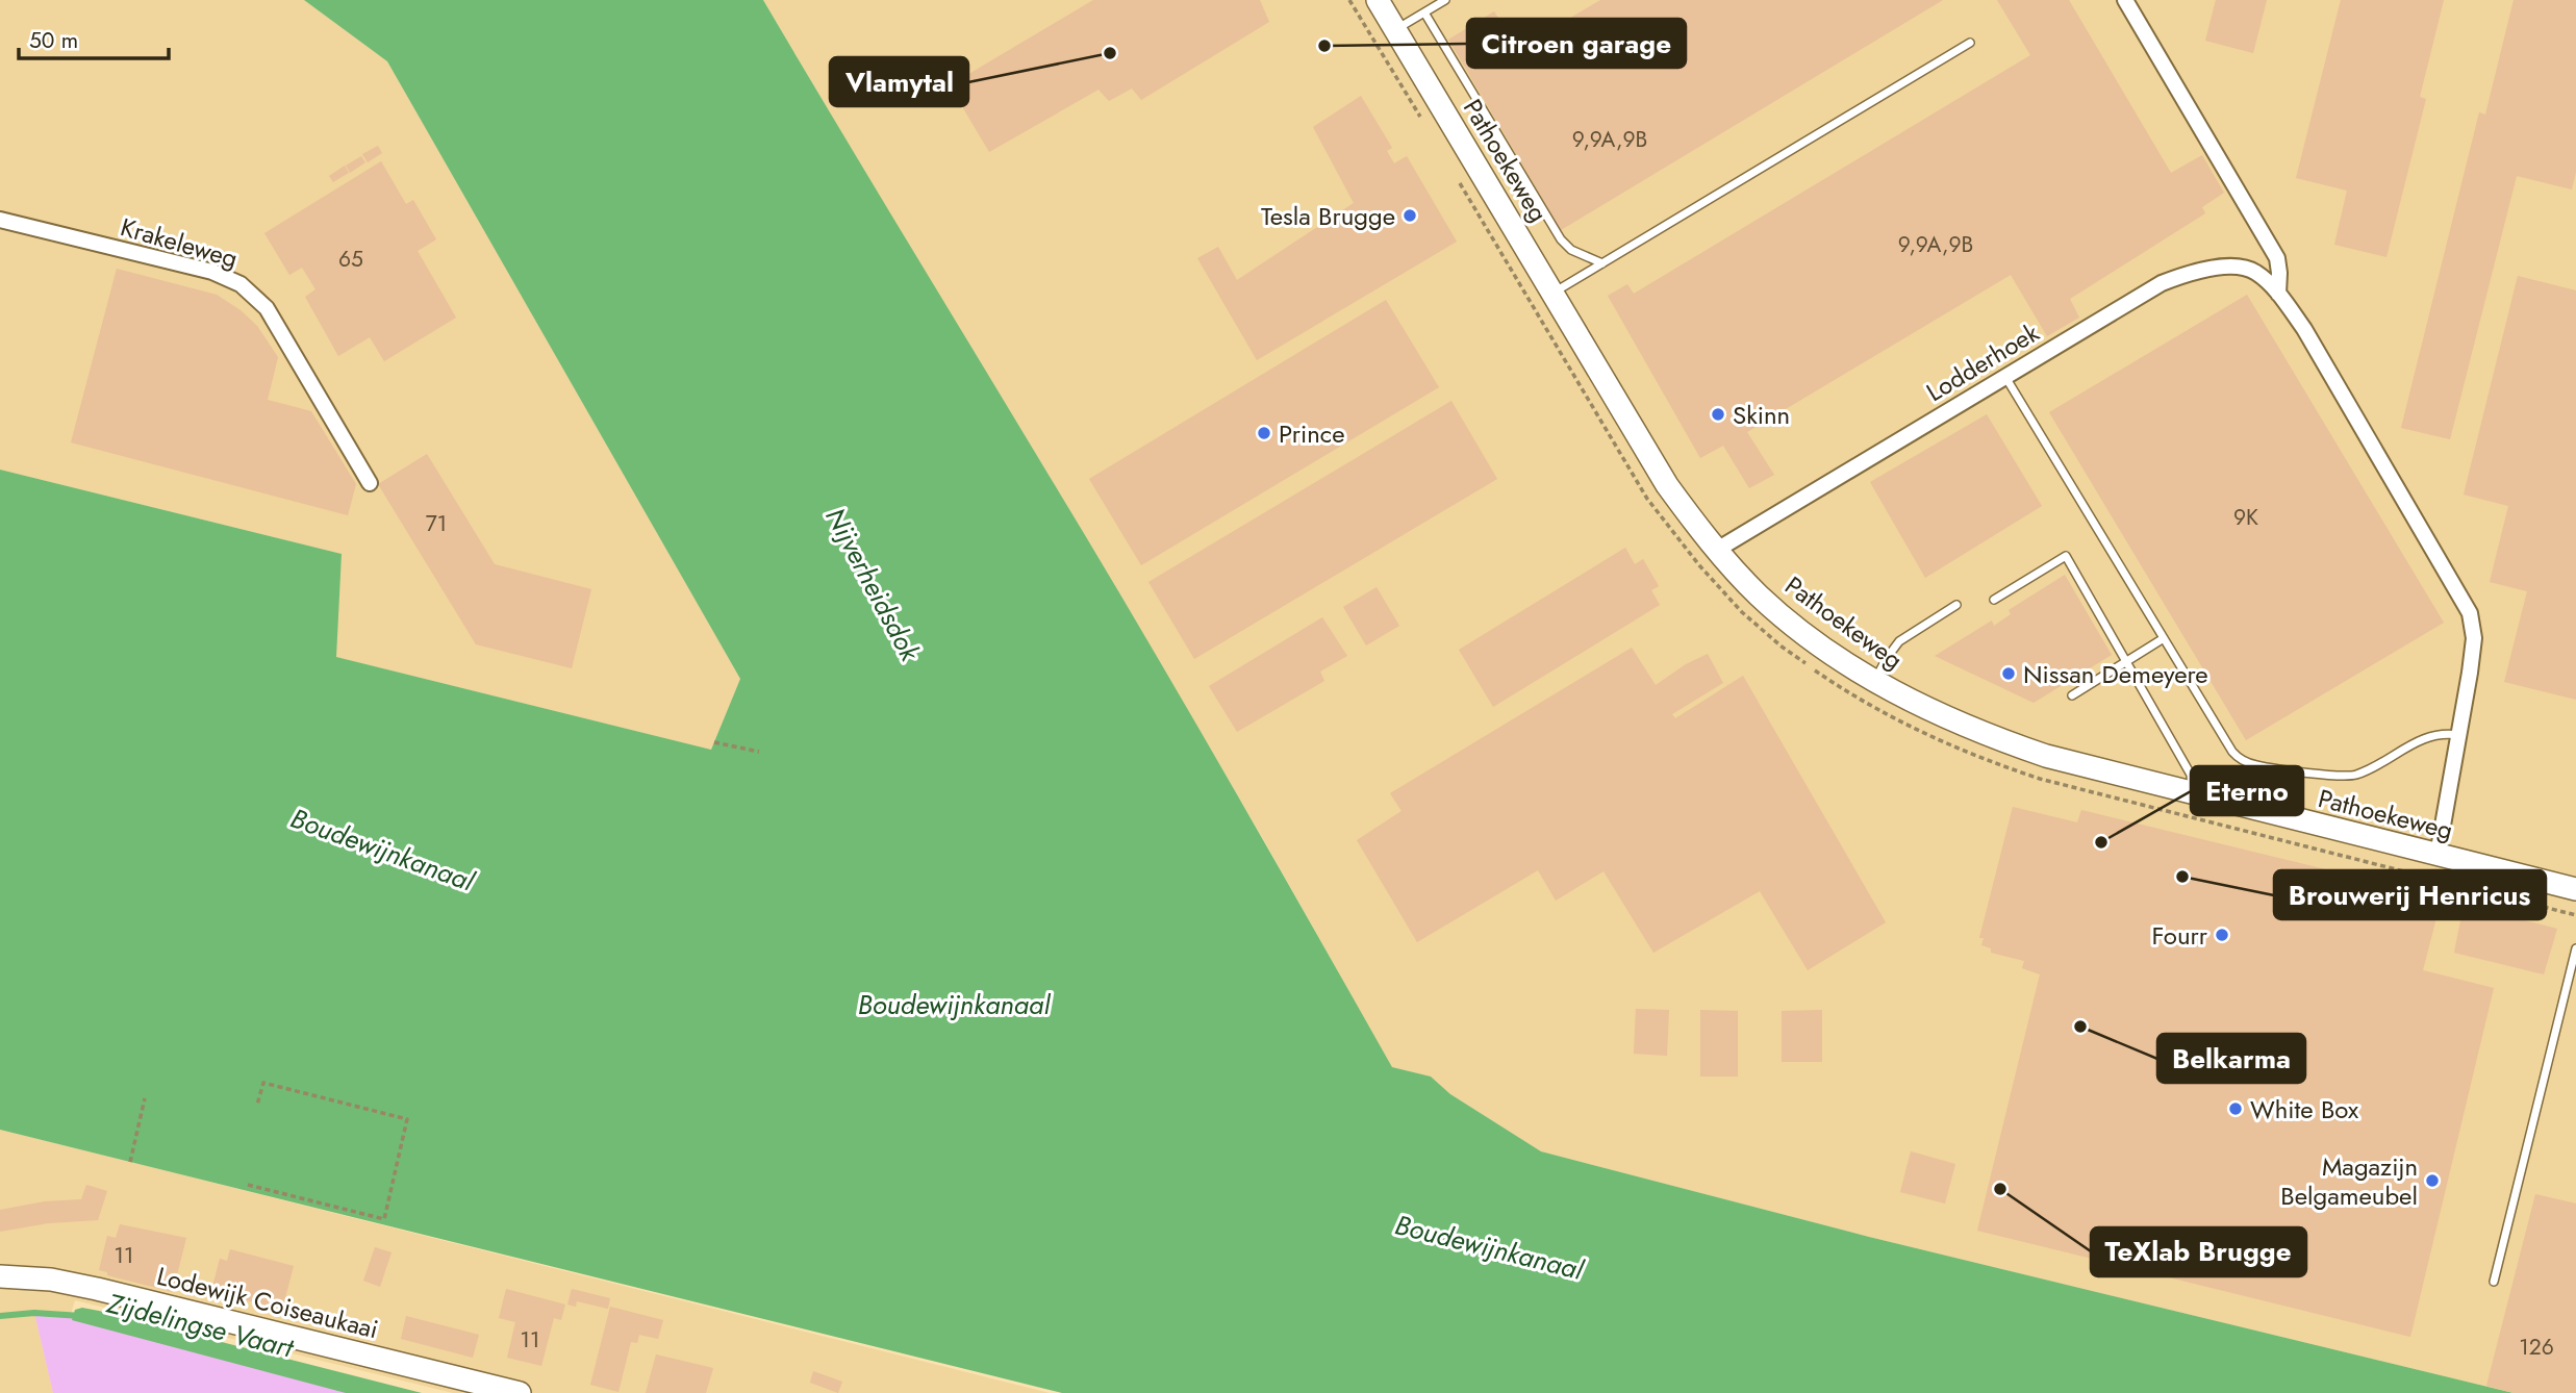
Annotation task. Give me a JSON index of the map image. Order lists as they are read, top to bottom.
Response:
{
  "streets": {
    "main road": ["Pathoekeweg", "Lodewijk Coiseaukaai"],
    "street": ["Krakeleweg", "Lodderhoek"]
  },
  "crossings": [
    ["Pathoekeweg", "Lodderhoek"]
  ],
  "water": ["Nijverheidsdok", "Boudewijnkanaal", "Zijdelingse Vaart"],
  "places": [
    "Citroen garage",
    "Vlamytal",
    "Tesla Brugge",
    "Skinn",
    "Prince",
    "Nissan Demeyere",
    "Eterno",
    "Brouwerij Henricus",
    "Fourr",
    "Belkarma",
    "White Box",
    "Magazijn Belgameubel",
    "TeXlab Brugge"
  ],
  "house_numbers": [
    "9,9A,9B",
    "9,9A,9B",
    "65",
    "9K",
    "71",
    "11",
    "11",
    "126"
  ],
  "scale_bar": "50 m"
}
